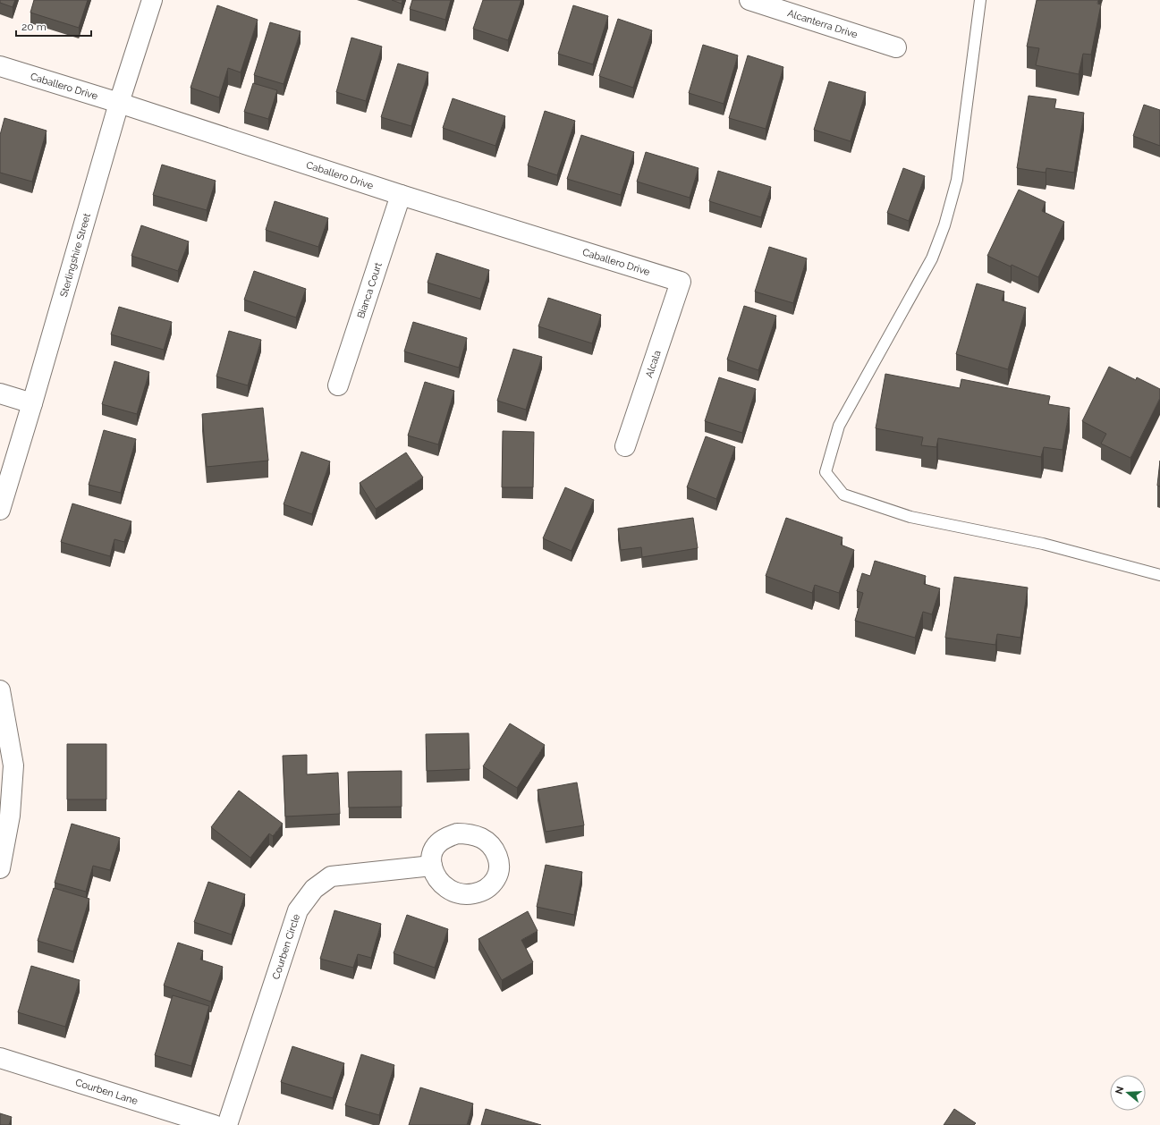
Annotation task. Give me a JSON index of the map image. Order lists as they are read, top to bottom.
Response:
{
  "streets": {
    "street": [
      "Alcanterra Drive",
      "Caballero Drive",
      "Sterlingshire Street",
      "Bianca Court",
      "Alcala",
      "Courben Circle",
      "Courben Lane"
    ]
  },
  "crossings": [
    ["Caballero Drive", "Sterlingshire Street"],
    ["Caballero Drive", "Bianca Court"],
    ["Caballero Drive", "Alcala"]
  ],
  "scale_bar": "20 m",
  "north": "left"
}
